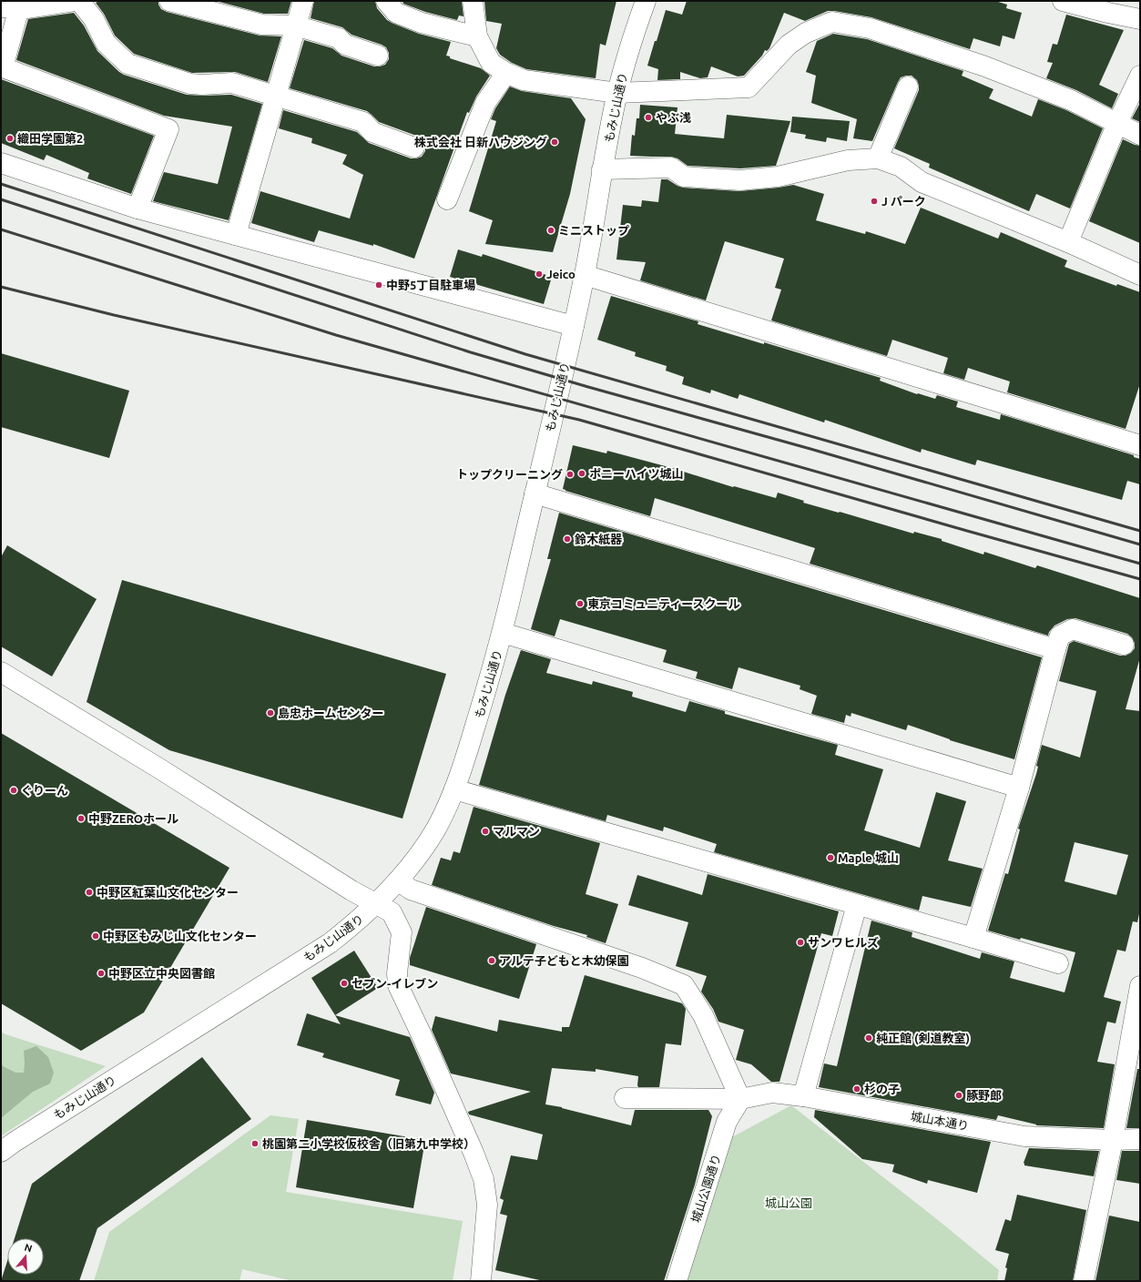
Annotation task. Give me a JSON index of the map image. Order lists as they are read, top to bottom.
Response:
{
  "streets": {
    "street": ["もみじ山通り", "城山本通り", "城山公園通り"]
  },
  "crossings": [
    ["城山本通り", "城山公園通り"]
  ],
  "parks": ["城山公園"],
  "places": [
    "やぶ浅",
    "織田学園第2",
    "株式会社 日新ハウジング",
    "J パーク",
    "ミニストップ",
    "Jeico",
    "中野5丁目駐車場",
    "ポニーハイツ城山",
    "トップクリーニング",
    "鈴木紙器",
    "東京コミュニティースクール",
    "島忠ホームセンター",
    "ぐりーん",
    "中野ZEROホール",
    "マルマン",
    "Maple 城山",
    "中野区紅葉山文化センター",
    "中野区もみじ山文化センター",
    "サンワヒルズ",
    "アルテ子どもと木幼保園",
    "中野区立中央図書館",
    "セブン-イレブン",
    "純正館 (剣道教室)",
    "杉の子",
    "豚野郎",
    "桃園第二小学校仮校舎（旧第九中学校）"
  ],
  "north": "top"
}
